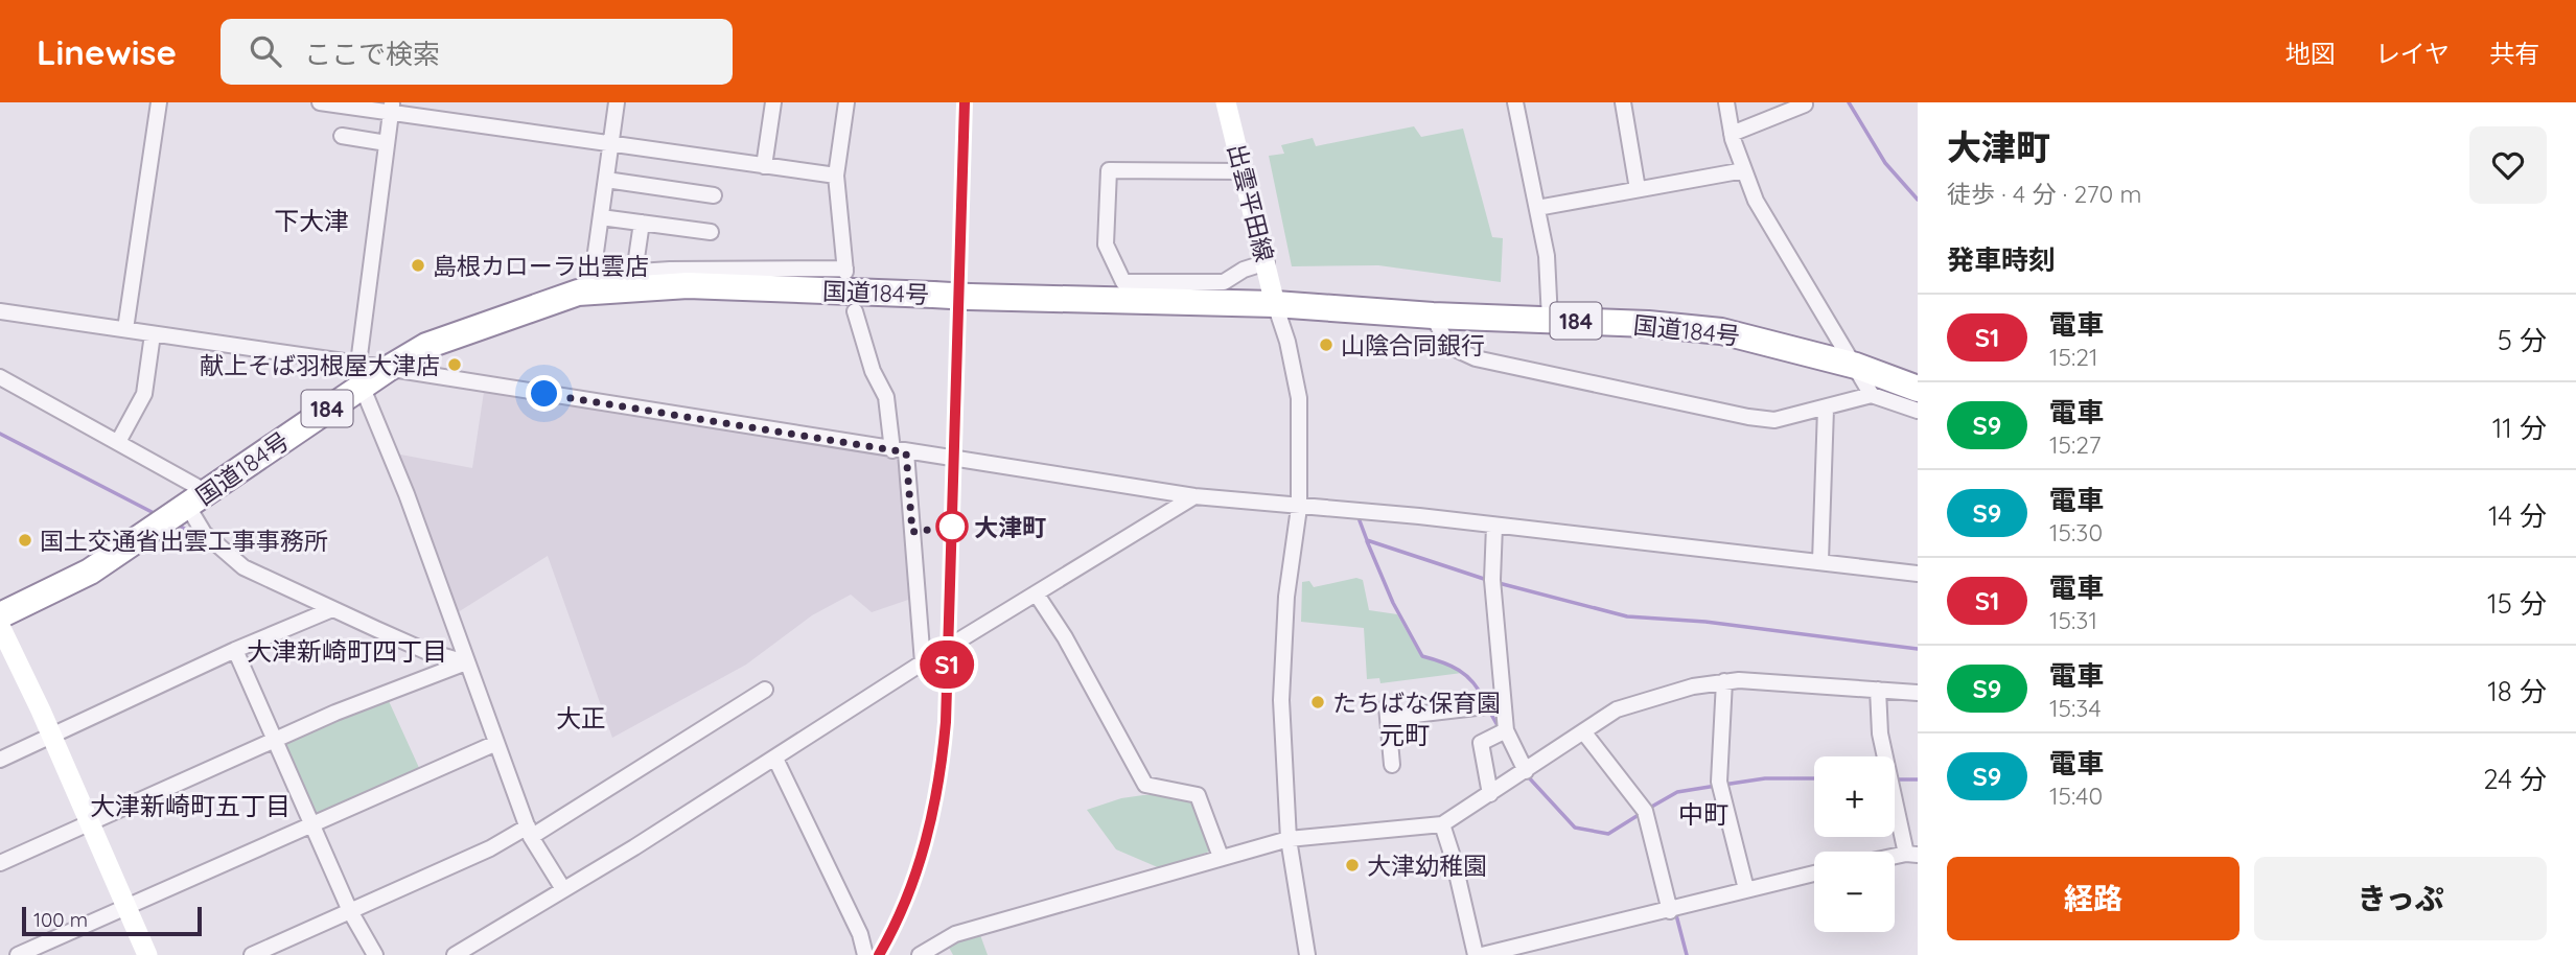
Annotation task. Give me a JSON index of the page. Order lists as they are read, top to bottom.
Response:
{
  "streets": {
    "highway": ["国道184号", "184"],
    "street": ["出雲平田線"]
  },
  "crossings": [
    ["出雲平田線", "国道184号"]
  ],
  "districts": [
    "下大津",
    "大津新崎町四丁目",
    "大正",
    "元町",
    "大津新崎町五丁目",
    "中町"
  ],
  "places": [
    "島根カローラ出雲店",
    "山陰合同銀行",
    "献上そば羽根屋大津店",
    "大津町",
    "国土交通省出雲工事事務所",
    "たちばな保育園",
    "大津幼稚園"
  ],
  "scale_bar": "100 m",
  "page": {
    "header": "Linewise",
    "search": "ここで検索",
    "nav": ["地図", "レイヤ", "共有"],
    "on_map": "S1",
    "heading": [
      ["大津町", "徒歩 · 4 分 · 270 m"],
      "発車時刻"
    ],
    "list": [
      {
        "mark": "S1",
        "name": "電車",
        "note": "15:21",
        "value": "5 分"
      },
      {
        "mark": "S9",
        "name": "電車",
        "note": "15:27",
        "value": "11 分"
      },
      {
        "mark": "S9",
        "name": "電車",
        "note": "15:30",
        "value": "14 分"
      },
      {
        "mark": "S1",
        "name": "電車",
        "note": "15:31",
        "value": "15 分"
      },
      {
        "mark": "S9",
        "name": "電車",
        "note": "15:34",
        "value": "18 分"
      },
      {
        "mark": "S9",
        "name": "電車",
        "note": "15:40",
        "value": "24 分"
      }
    ],
    "map_buttons": ["+", "−"],
    "buttons": ["経路", "きっぷ"],
    "scale": "100 m"
  }
}
